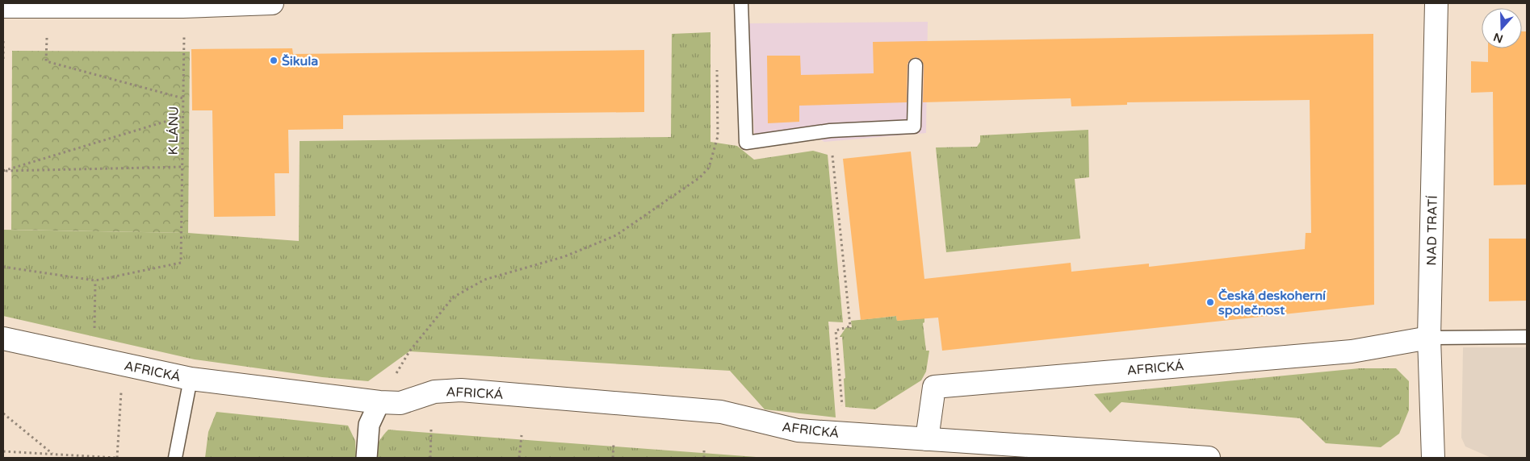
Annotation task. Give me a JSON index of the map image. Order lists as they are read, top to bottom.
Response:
{
  "streets": {
    "street": ["NAD TRATÍ", "AFRICKÁ"],
    "path": ["K LÁNU"]
  },
  "crossings": [
    ["NAD TRATÍ", "AFRICKÁ"]
  ],
  "places": ["Šikula", "Česká deskoherní společnost"],
  "north": "bottom"
}
